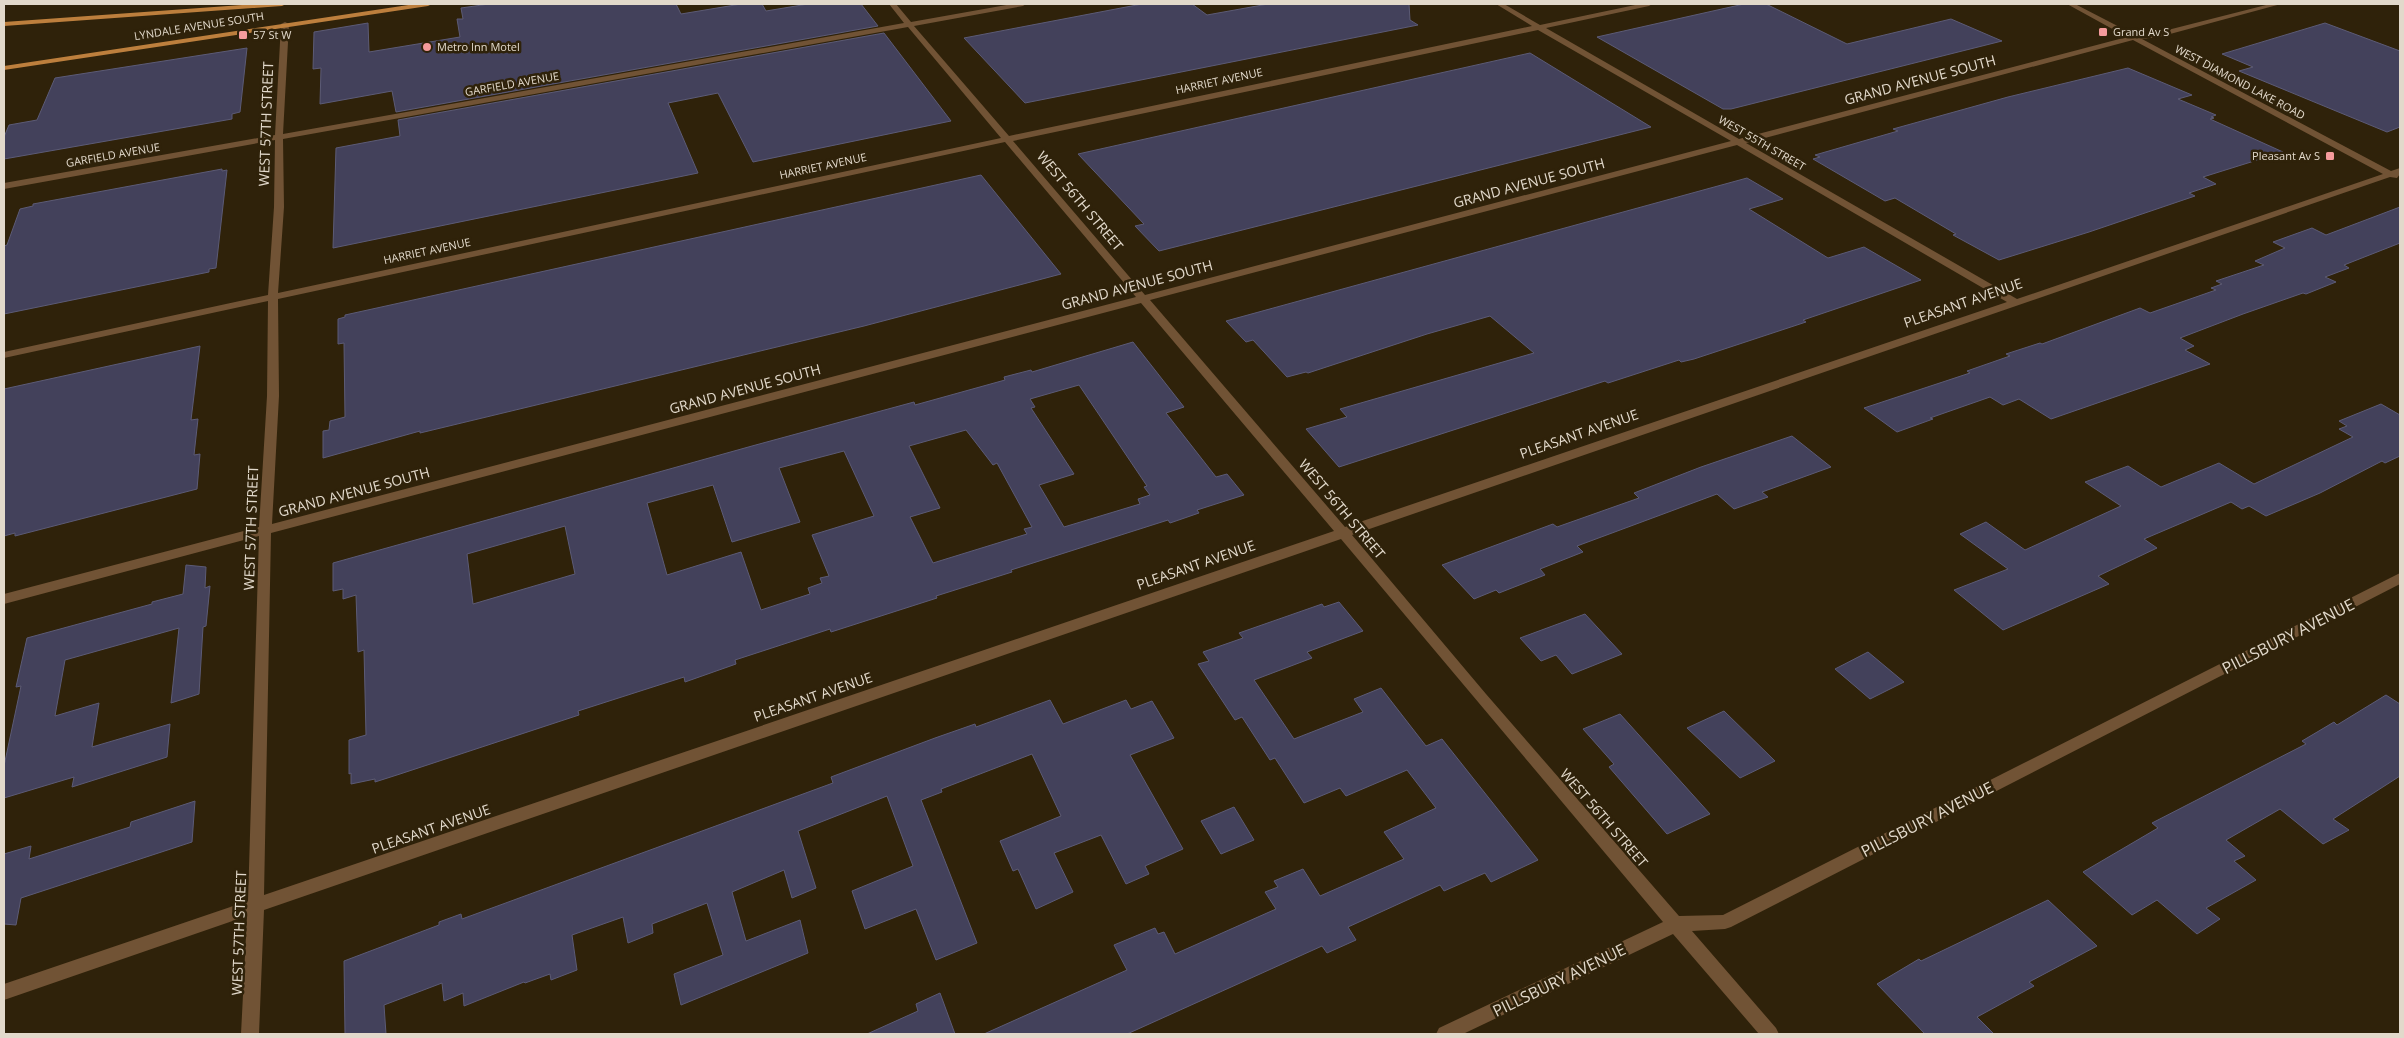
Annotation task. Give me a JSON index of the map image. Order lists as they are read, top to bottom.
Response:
{
  "streets": {
    "main road": ["LYNDALE AVENUE SOUTH"],
    "street": [
      "GRAND AVENUE SOUTH",
      "HARRIET AVENUE",
      "WEST DIAMOND LAKE ROAD",
      "GARFIELD AVENUE",
      "WEST 57TH STREET",
      "WEST 55TH STREET",
      "WEST 56TH STREET",
      "PLEASANT AVENUE",
      "PILLSBURY AVENUE"
    ]
  },
  "crossings": [
    ["LYNDALE AVENUE SOUTH", "WEST 57TH STREET"],
    ["GRAND AVENUE SOUTH", "WEST DIAMOND LAKE ROAD"],
    ["GRAND AVENUE SOUTH", "WEST 57TH STREET"],
    ["GRAND AVENUE SOUTH", "WEST 55TH STREET"],
    ["GRAND AVENUE SOUTH", "WEST 56TH STREET"],
    ["HARRIET AVENUE", "WEST 57TH STREET"],
    ["HARRIET AVENUE", "WEST 55TH STREET"],
    ["HARRIET AVENUE", "WEST 56TH STREET"],
    ["WEST DIAMOND LAKE ROAD", "PLEASANT AVENUE"],
    ["GARFIELD AVENUE", "WEST 57TH STREET"],
    ["GARFIELD AVENUE", "WEST 56TH STREET"],
    ["WEST 57TH STREET", "PLEASANT AVENUE"],
    ["WEST 55TH STREET", "PLEASANT AVENUE"],
    ["WEST 56TH STREET", "PLEASANT AVENUE"],
    ["WEST 56TH STREET", "PILLSBURY AVENUE"]
  ],
  "places": {
    "transit": ["Grand Av S", "57 St W", "Pleasant Av S"],
    "other": ["Metro Inn Motel"]
  }
}
